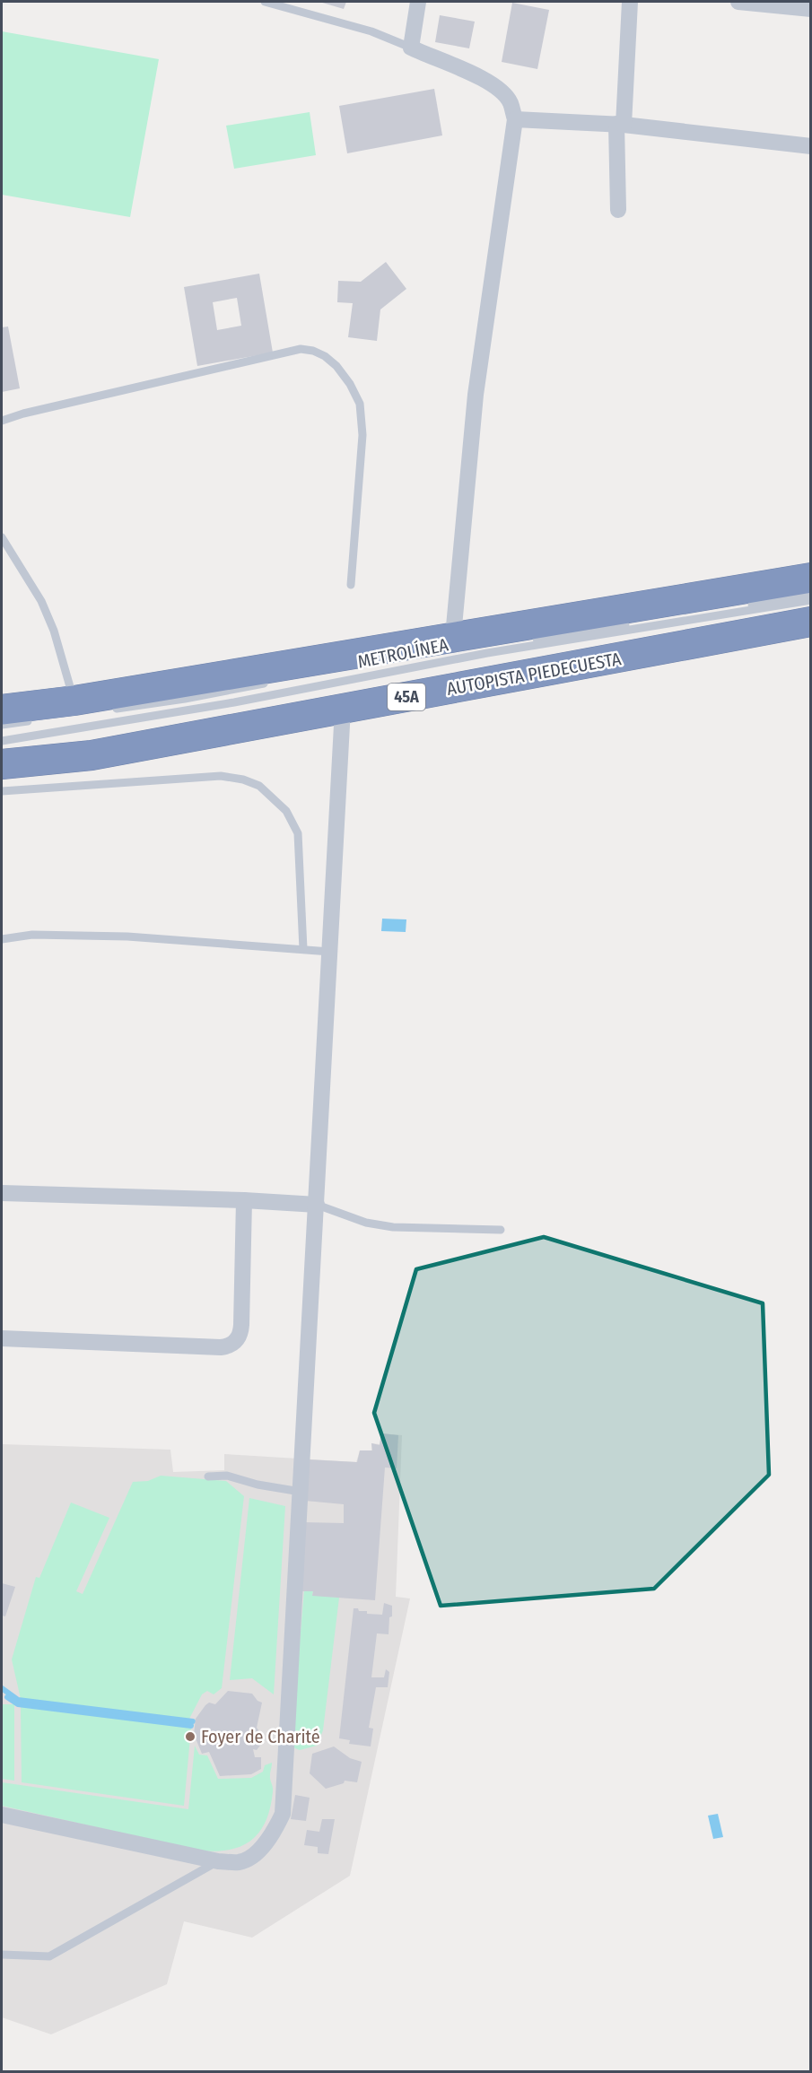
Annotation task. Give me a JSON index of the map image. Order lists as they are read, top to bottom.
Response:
{
  "streets": {
    "highway": ["AUTOPISTA PIEDECUESTA", "45A"],
    "lane": ["METROLÍNEA"]
  },
  "places": ["Foyer de Charité"]
}
